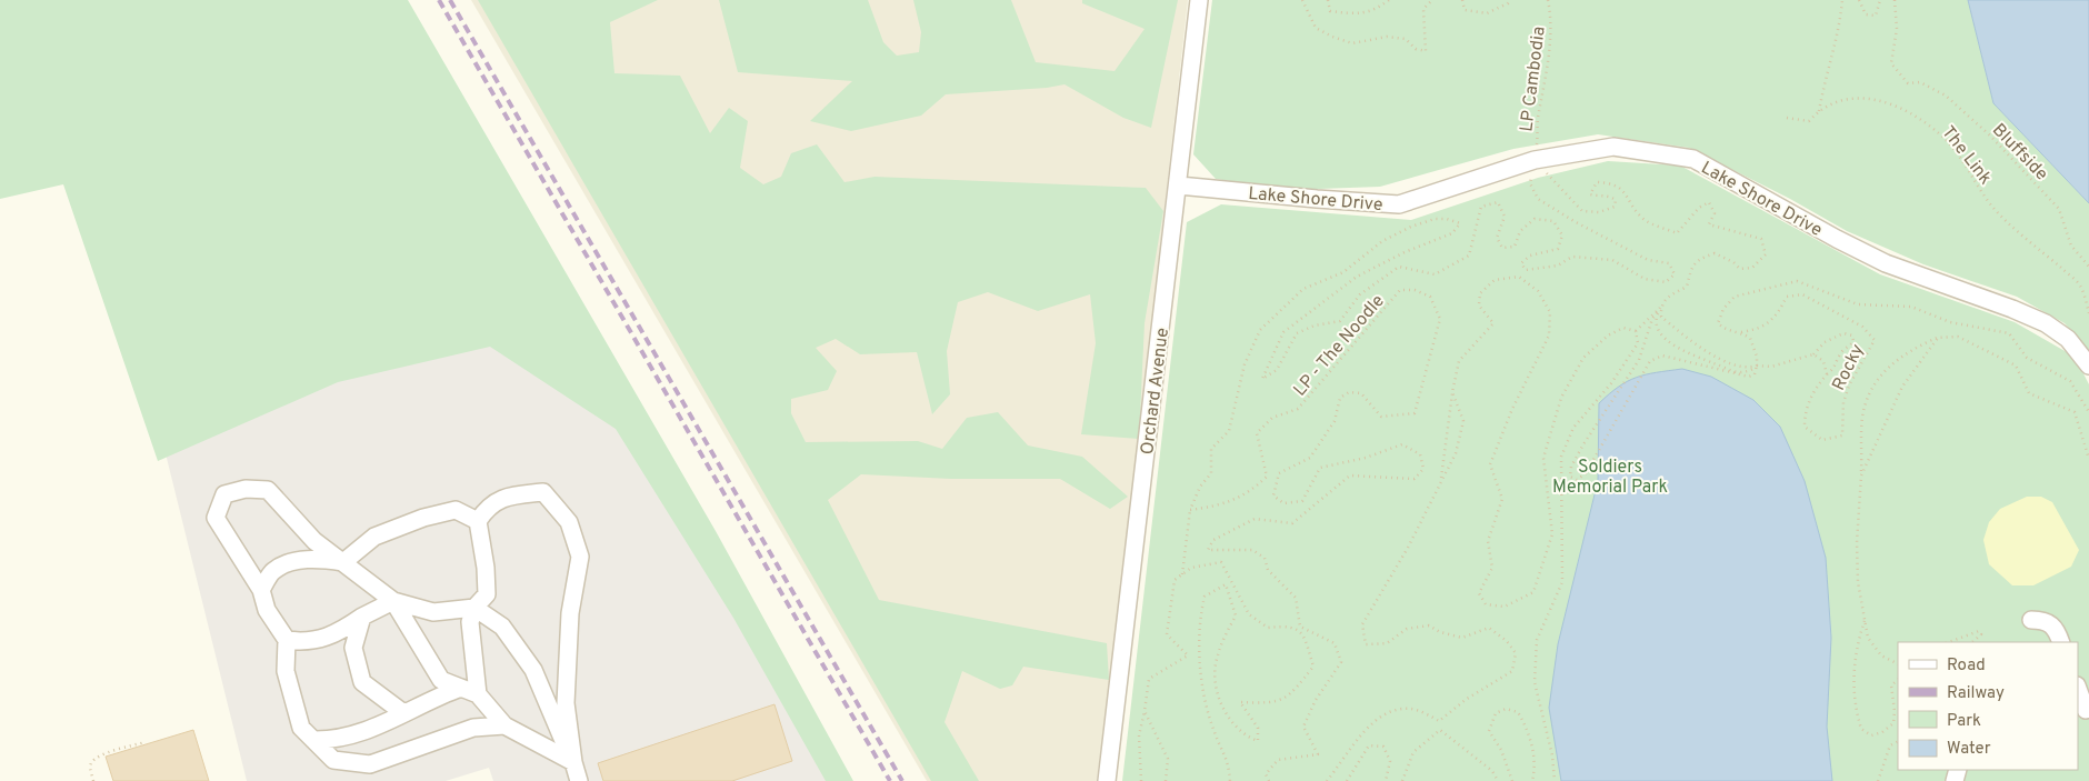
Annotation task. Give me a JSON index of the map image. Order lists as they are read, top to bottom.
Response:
{
  "streets": {
    "street": ["Lake Shore Drive", "Orchard Avenue"],
    "path": [
      "LP Cambodia",
      "Bluffside",
      "The Link",
      "LP - The Noodle",
      "Rocky"
    ]
  },
  "crossings": [
    ["LP Cambodia", "Lake Shore Drive"],
    ["LP Cambodia", "LP - The Noodle"],
    ["Lake Shore Drive", "LP - The Noodle"],
    ["Lake Shore Drive", "Orchard Avenue"]
  ],
  "parks": ["Soldiers Memorial Park"],
  "legend": [
    "Road",
    "Railway",
    "Park",
    "Water"
  ]
}
